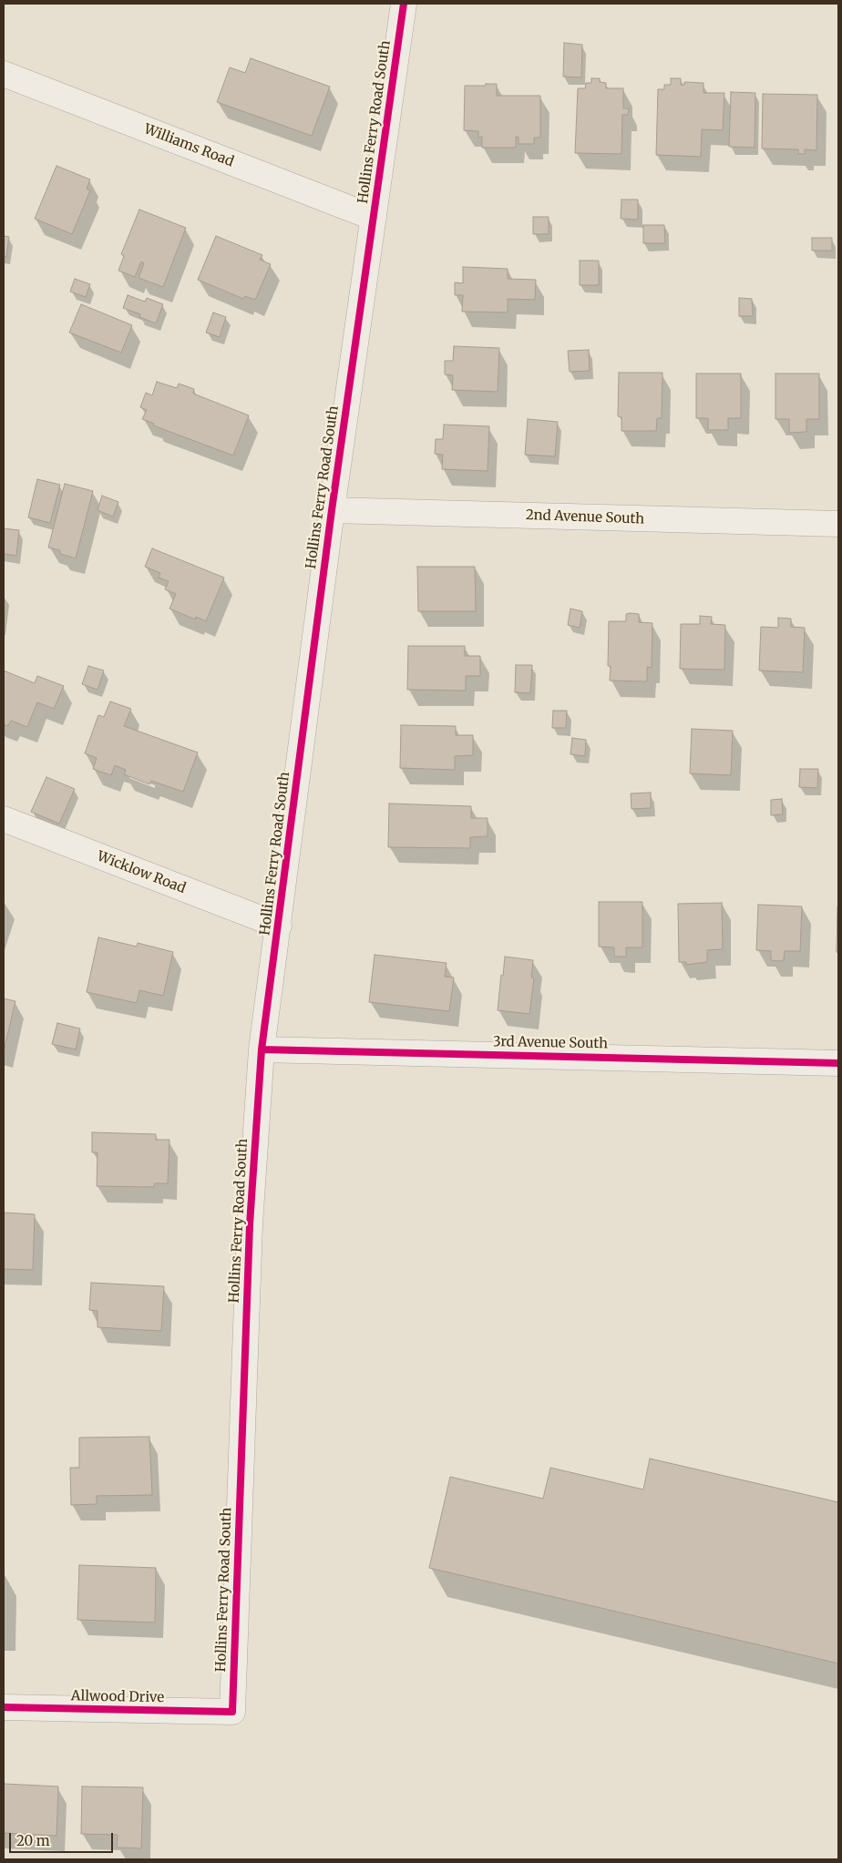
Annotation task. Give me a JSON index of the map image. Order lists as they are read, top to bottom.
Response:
{
  "streets": {
    "street": [
      "Hollins Ferry Road South",
      "Williams Road",
      "2nd Avenue South",
      "Wicklow Road",
      "3rd Avenue South",
      "Allwood Drive"
    ]
  },
  "crossings": [
    ["Hollins Ferry Road South", "Williams Road"],
    ["Hollins Ferry Road South", "2nd Avenue South"],
    ["Hollins Ferry Road South", "Wicklow Road"],
    ["Hollins Ferry Road South", "3rd Avenue South"],
    ["Hollins Ferry Road South", "Allwood Drive"]
  ],
  "scale_bar": "20 m"
}
